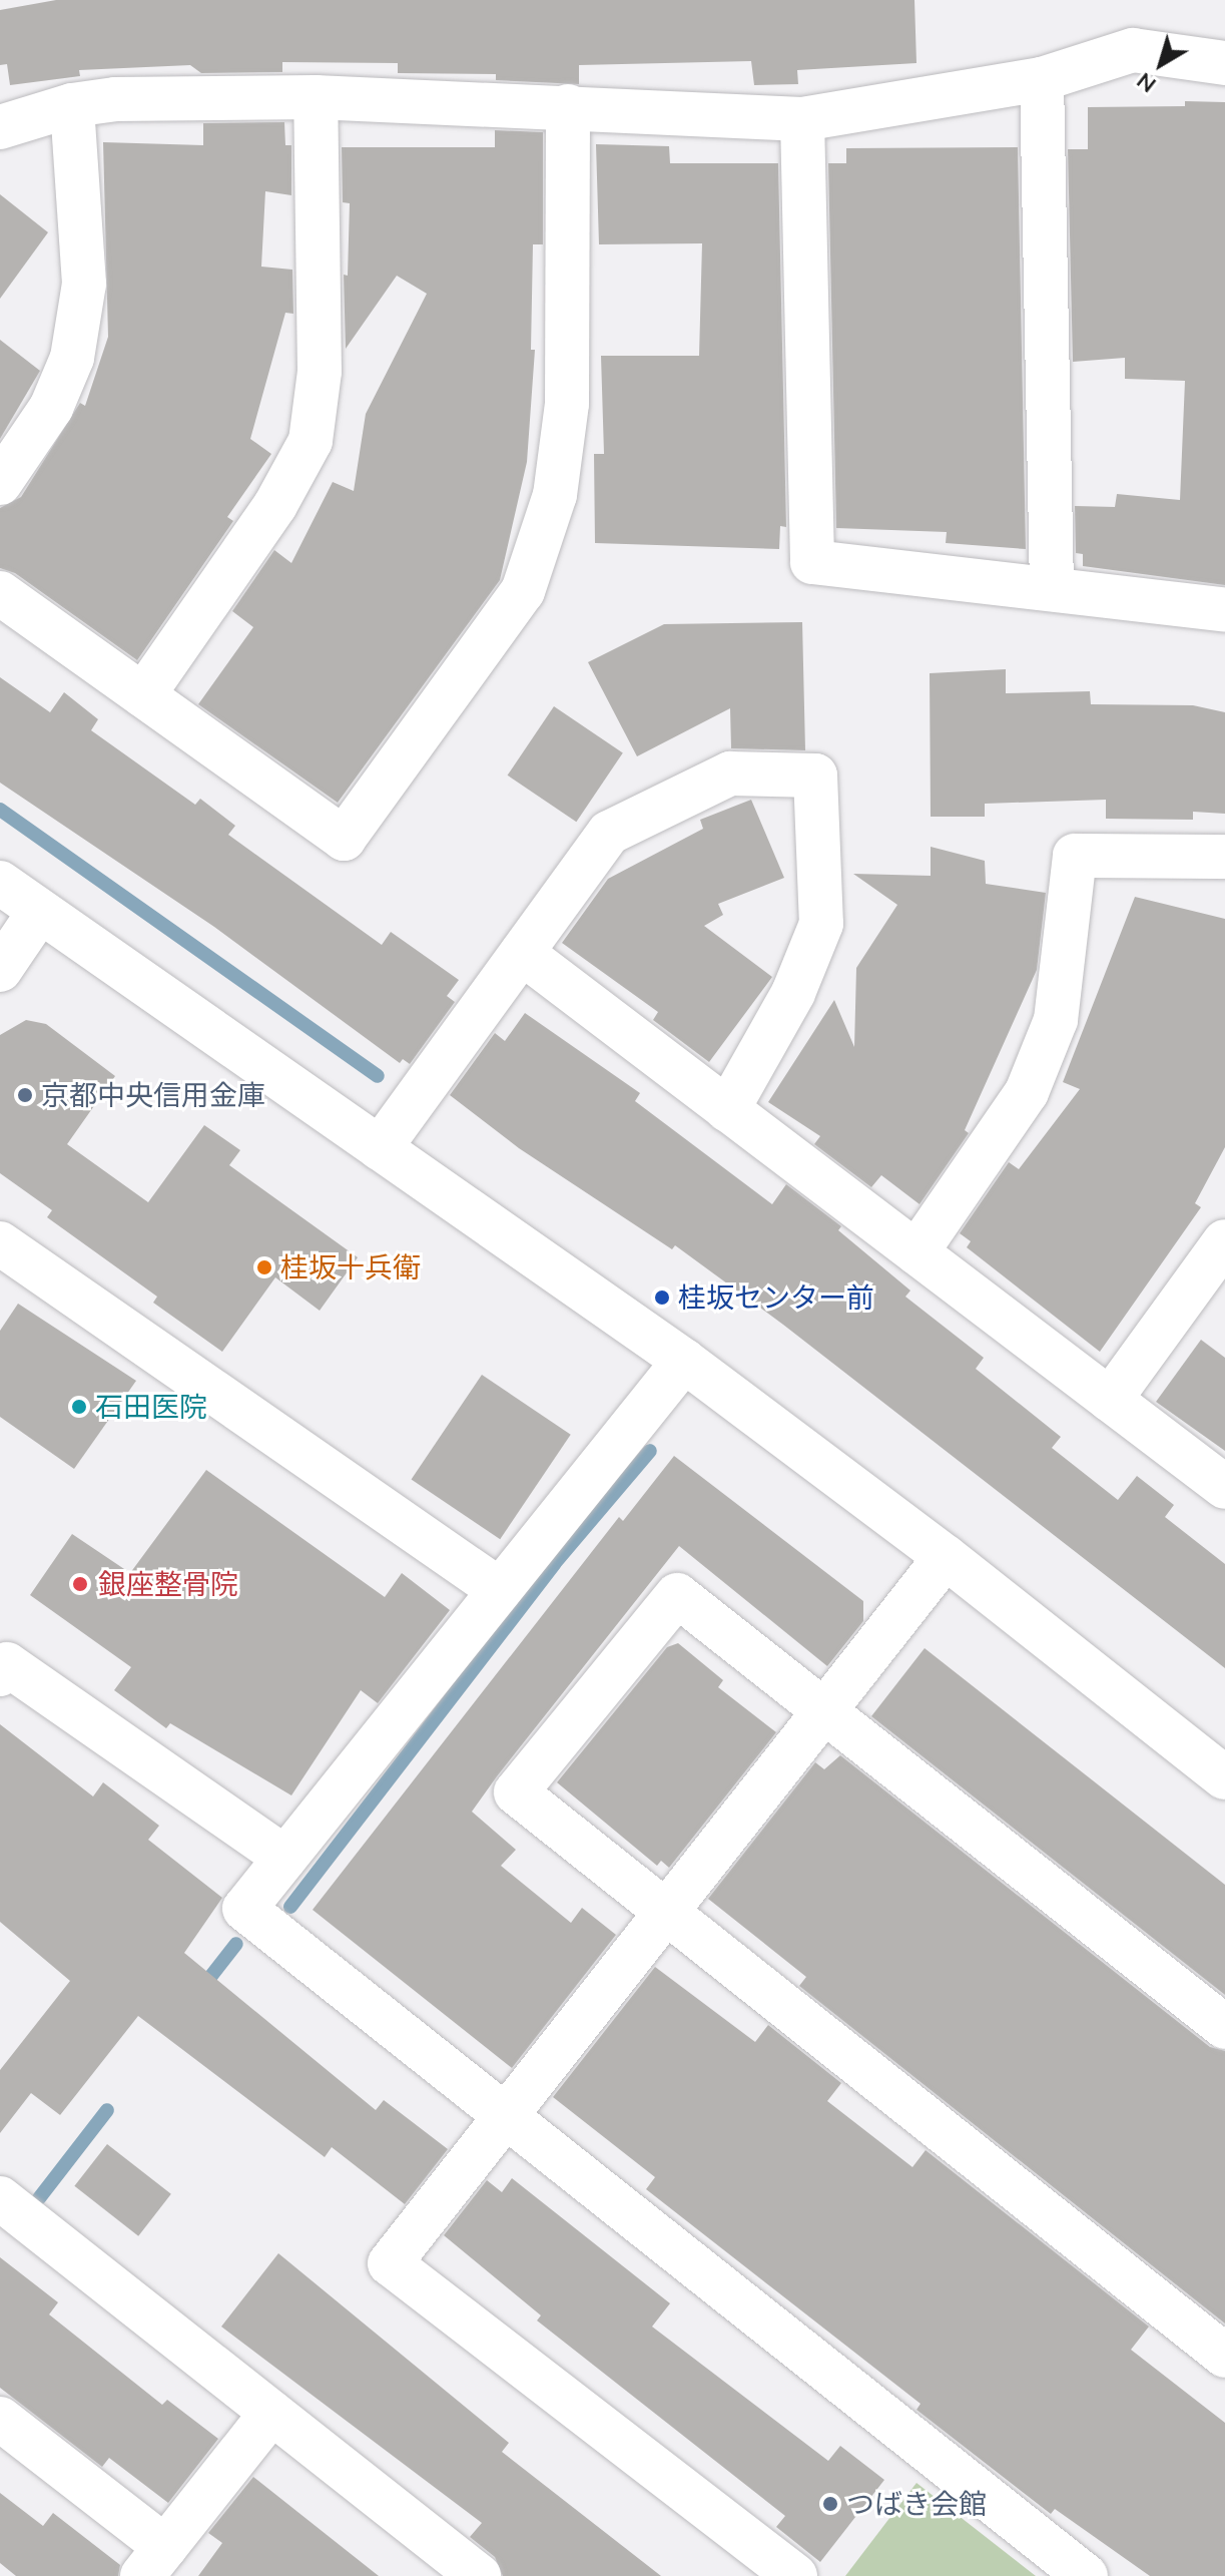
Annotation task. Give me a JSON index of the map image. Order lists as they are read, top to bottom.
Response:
{
  "places": [
    "京都中央信用金庫",
    "桂坂十兵衛",
    "桂坂センター前",
    "石田医院",
    "銀座整骨院",
    "つばき会館"
  ],
  "north": "bottom left"
}
